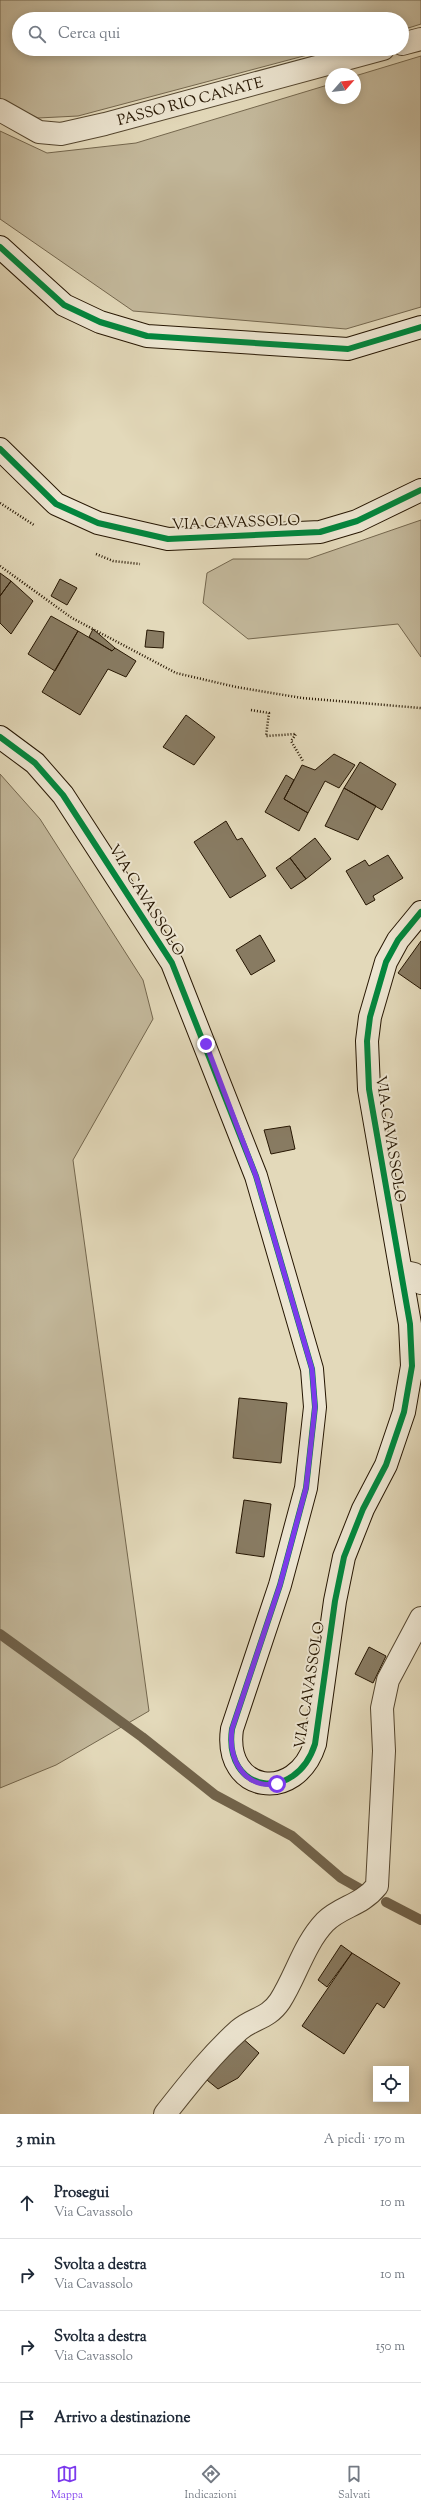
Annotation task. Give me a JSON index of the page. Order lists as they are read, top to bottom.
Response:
{
  "streets": {
    "main road": ["PASSO RIO CANATE", "VIA CAVASSOLO"]
  },
  "north": "top right",
  "page": {
    "search": "Cerca qui",
    "heading": ["3 min", "A piedi · 170 m"],
    "list": [
      ["Prosegui", "Via Cavassolo", "10 m"],
      ["Svolta a destra", "Via Cavassolo", "10 m"],
      ["Svolta a destra", "Via Cavassolo", "150 m"],
      "Arrivo a destinazione"
    ],
    "nav": ["Mappa", "Indicazioni", "Salvati"]
  }
}
